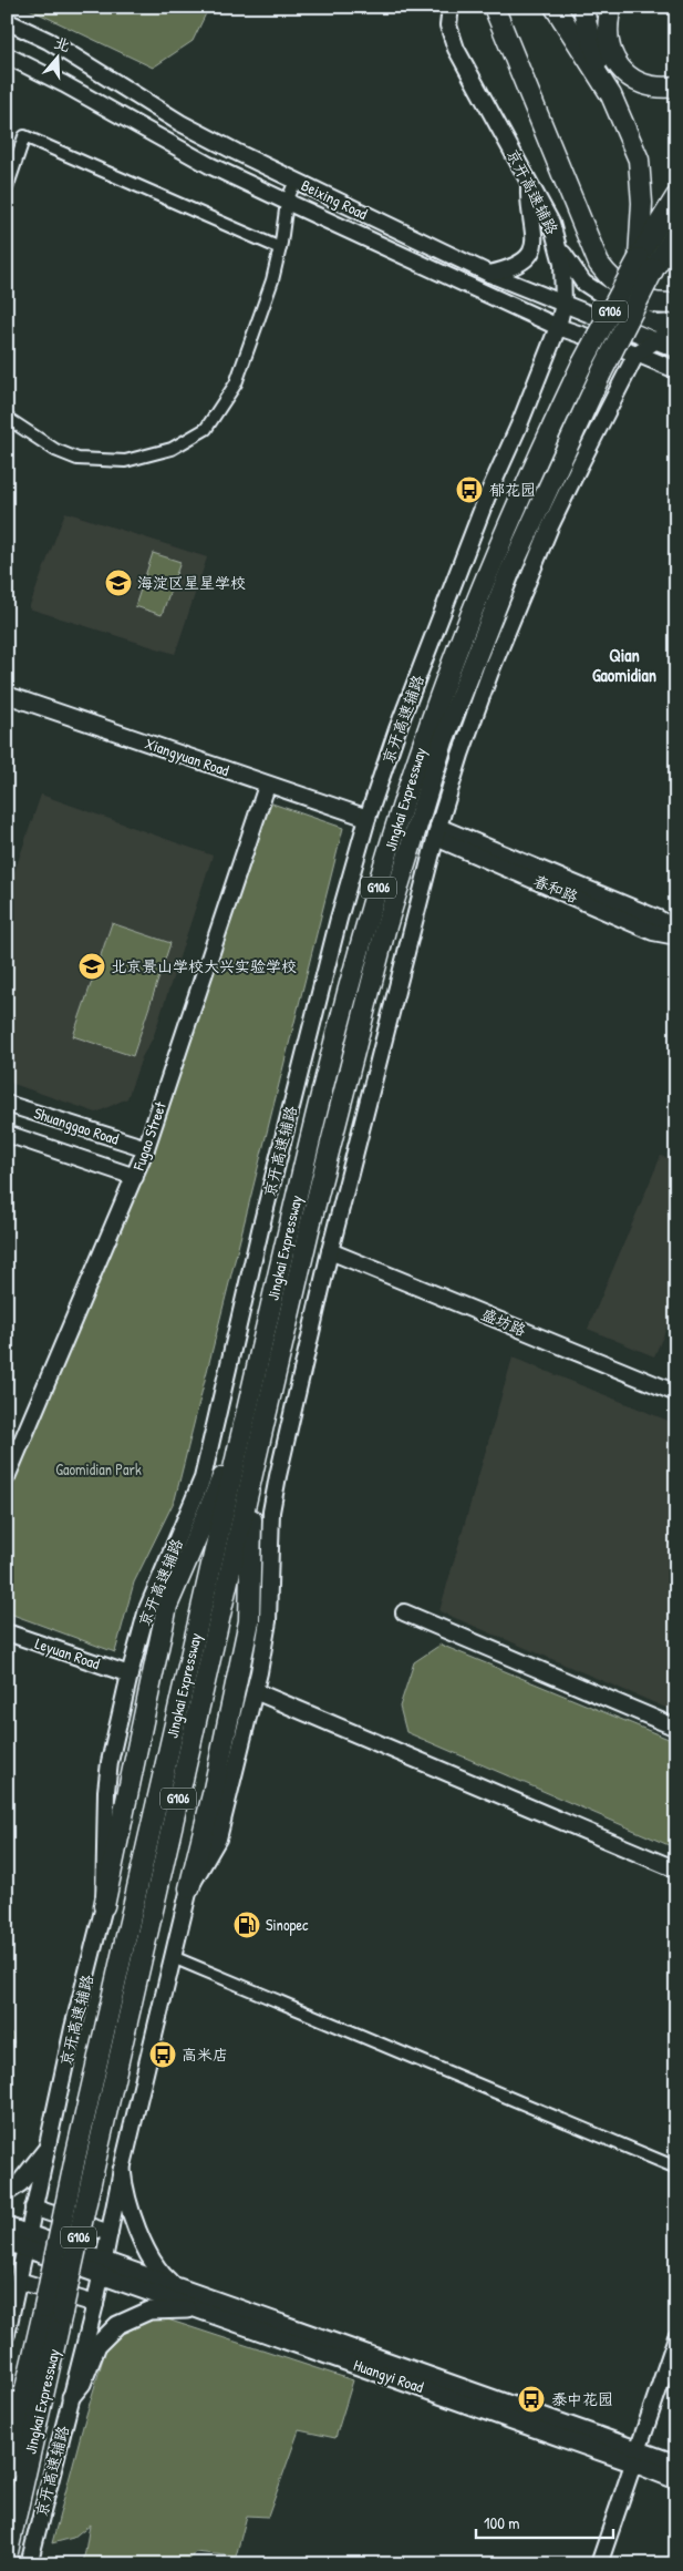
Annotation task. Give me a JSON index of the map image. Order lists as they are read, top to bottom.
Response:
{
  "streets": {
    "highway": ["G106", "Jingkai Expressway"],
    "main road": [
      "京开高速辅路",
      "Beixing Road",
      "Xiangyuan Road",
      "春和路",
      "Shuanggao Road",
      "Fugao Street",
      "盛坊路",
      "Leyuan Road",
      "Huangyi Road"
    ]
  },
  "crossings": [
    ["京开高速辅路", "Beixing Road"],
    ["京开高速辅路", "Xiangyuan Road"],
    ["京开高速辅路", "春和路"],
    ["京开高速辅路", "盛坊路"],
    ["京开高速辅路", "Leyuan Road"],
    ["京开高速辅路", "Huangyi Road"],
    ["G106", "Jingkai Expressway"],
    ["Xiangyuan Road", "Fugao Street"],
    ["Shuanggao Road", "Fugao Street"]
  ],
  "districts": ["Qian Gaomidian"],
  "parks": ["Gaomidian Park"],
  "places": {
    "bus stop": ["郁花园", "高米店", "泰中花园"],
    "school or university": ["海淀区星星学校", "北京景山学校大兴实验学校"],
    "fuel station": ["Sinopec"]
  },
  "scale_bar": "100 m",
  "north": "top"
}
